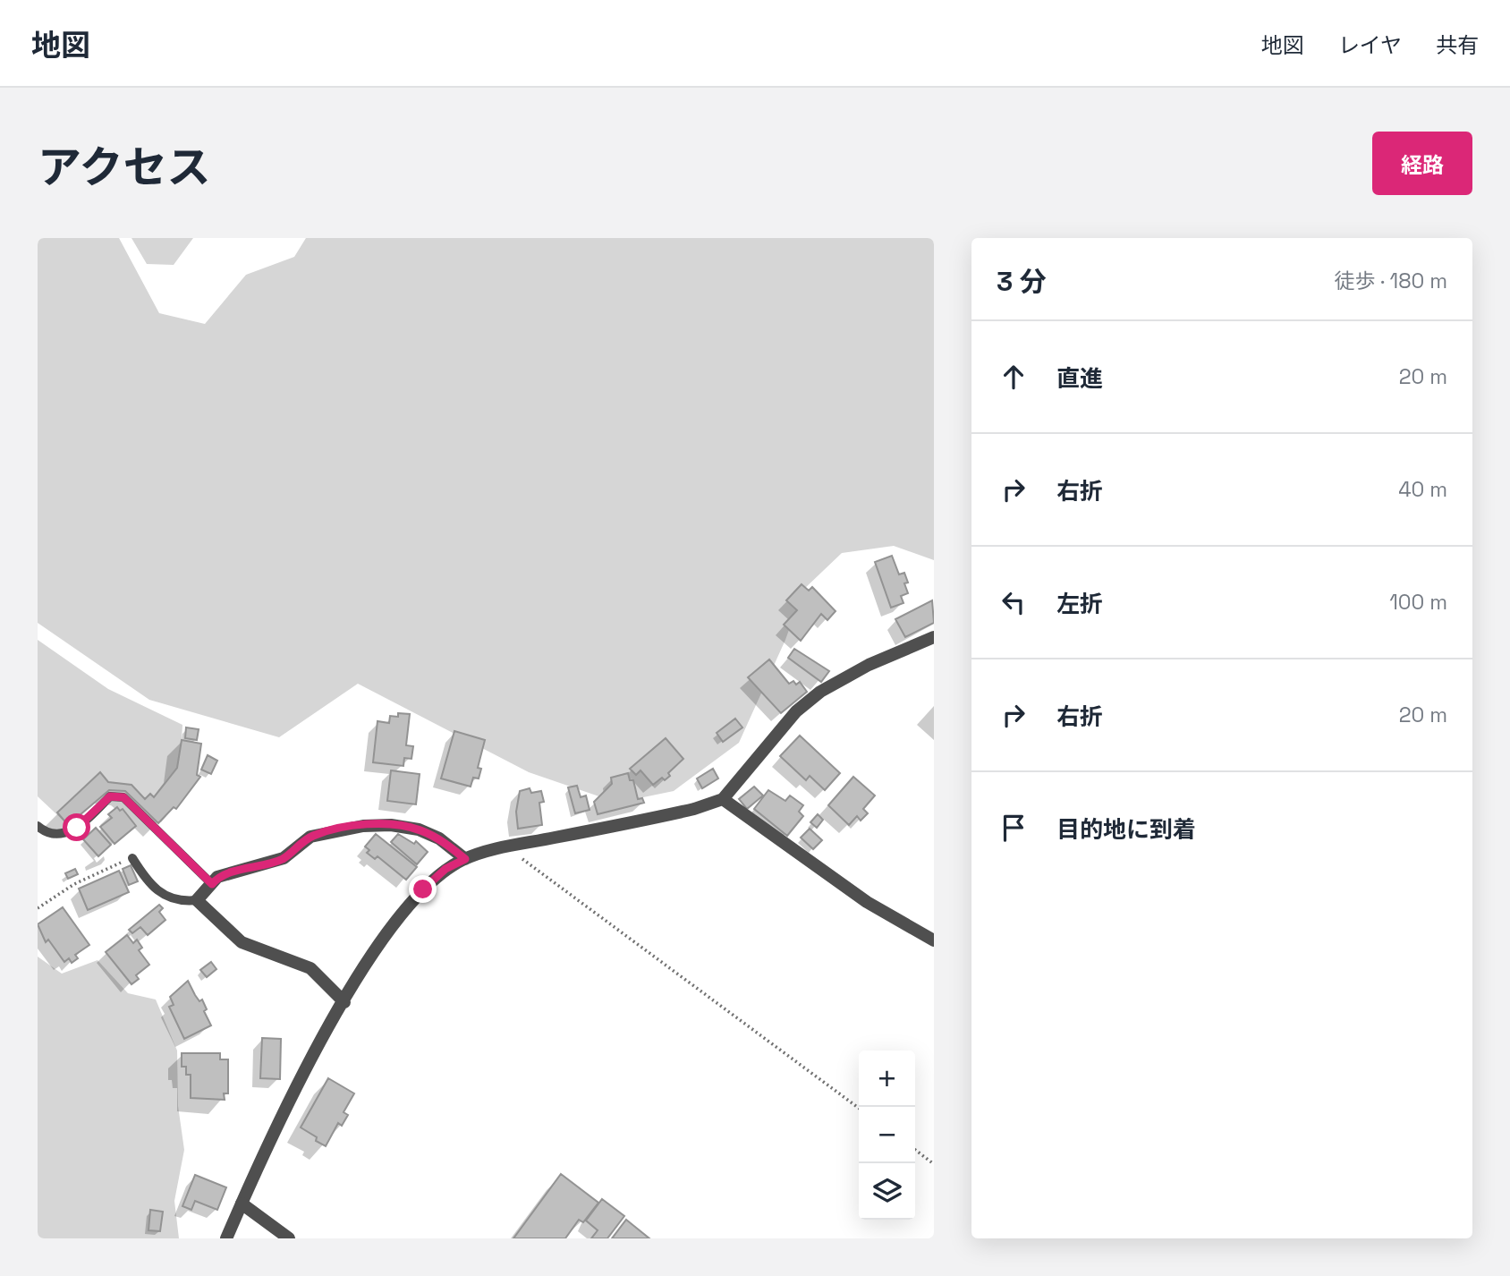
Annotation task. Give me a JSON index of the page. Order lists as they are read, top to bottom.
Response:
{
  "page": {
    "header": "地図",
    "nav": ["地図", "レイヤ", "共有"],
    "title": "アクセス",
    "buttons": "経路",
    "heading": ["3 分", "徒歩 · 180 m"],
    "list": [
      ["直進", "20 m"],
      ["右折", "40 m"],
      ["左折", "100 m"],
      ["右折", "20 m"],
      "目的地に到着"
    ],
    "map_buttons": ["+", "−"]
  }
}
